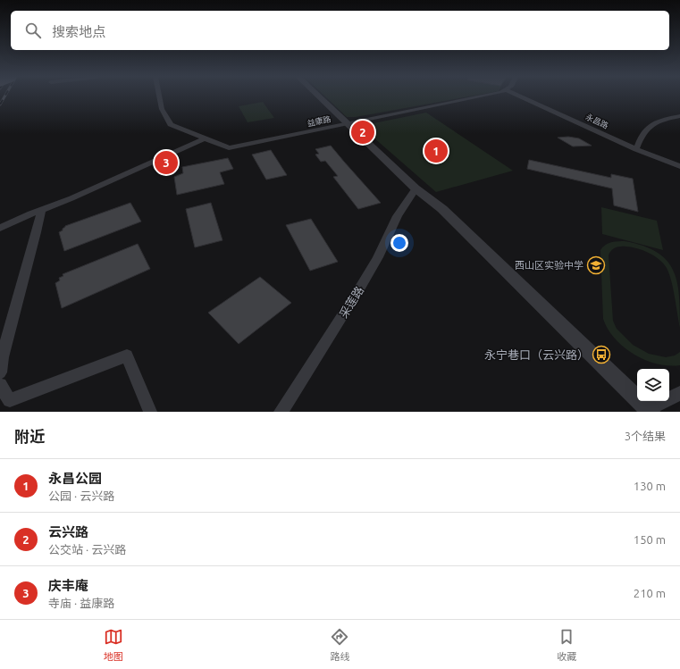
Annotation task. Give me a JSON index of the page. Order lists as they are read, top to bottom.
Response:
{
  "streets": {
    "street": ["益康路", "永昌路", "采莲路"]
  },
  "places": {
    "school or university": ["西山区实验中学"],
    "bus stop": ["永宁巷口（云兴路）"]
  },
  "page": {
    "search": "搜索地点",
    "pins": ["2", "1", "3"],
    "heading": ["附近", "3个结果"],
    "list": [
      {
        "mark": "1",
        "name": "永昌公园",
        "note": "公园 · 云兴路",
        "value": "130 m"
      },
      {
        "mark": "2",
        "name": "云兴路",
        "note": "公交站 · 云兴路",
        "value": "150 m"
      },
      {
        "mark": "3",
        "name": "庆丰庵",
        "note": "寺庙 · 益康路",
        "value": "210 m"
      }
    ],
    "nav": ["地图", "路线", "收藏"]
  }
}
